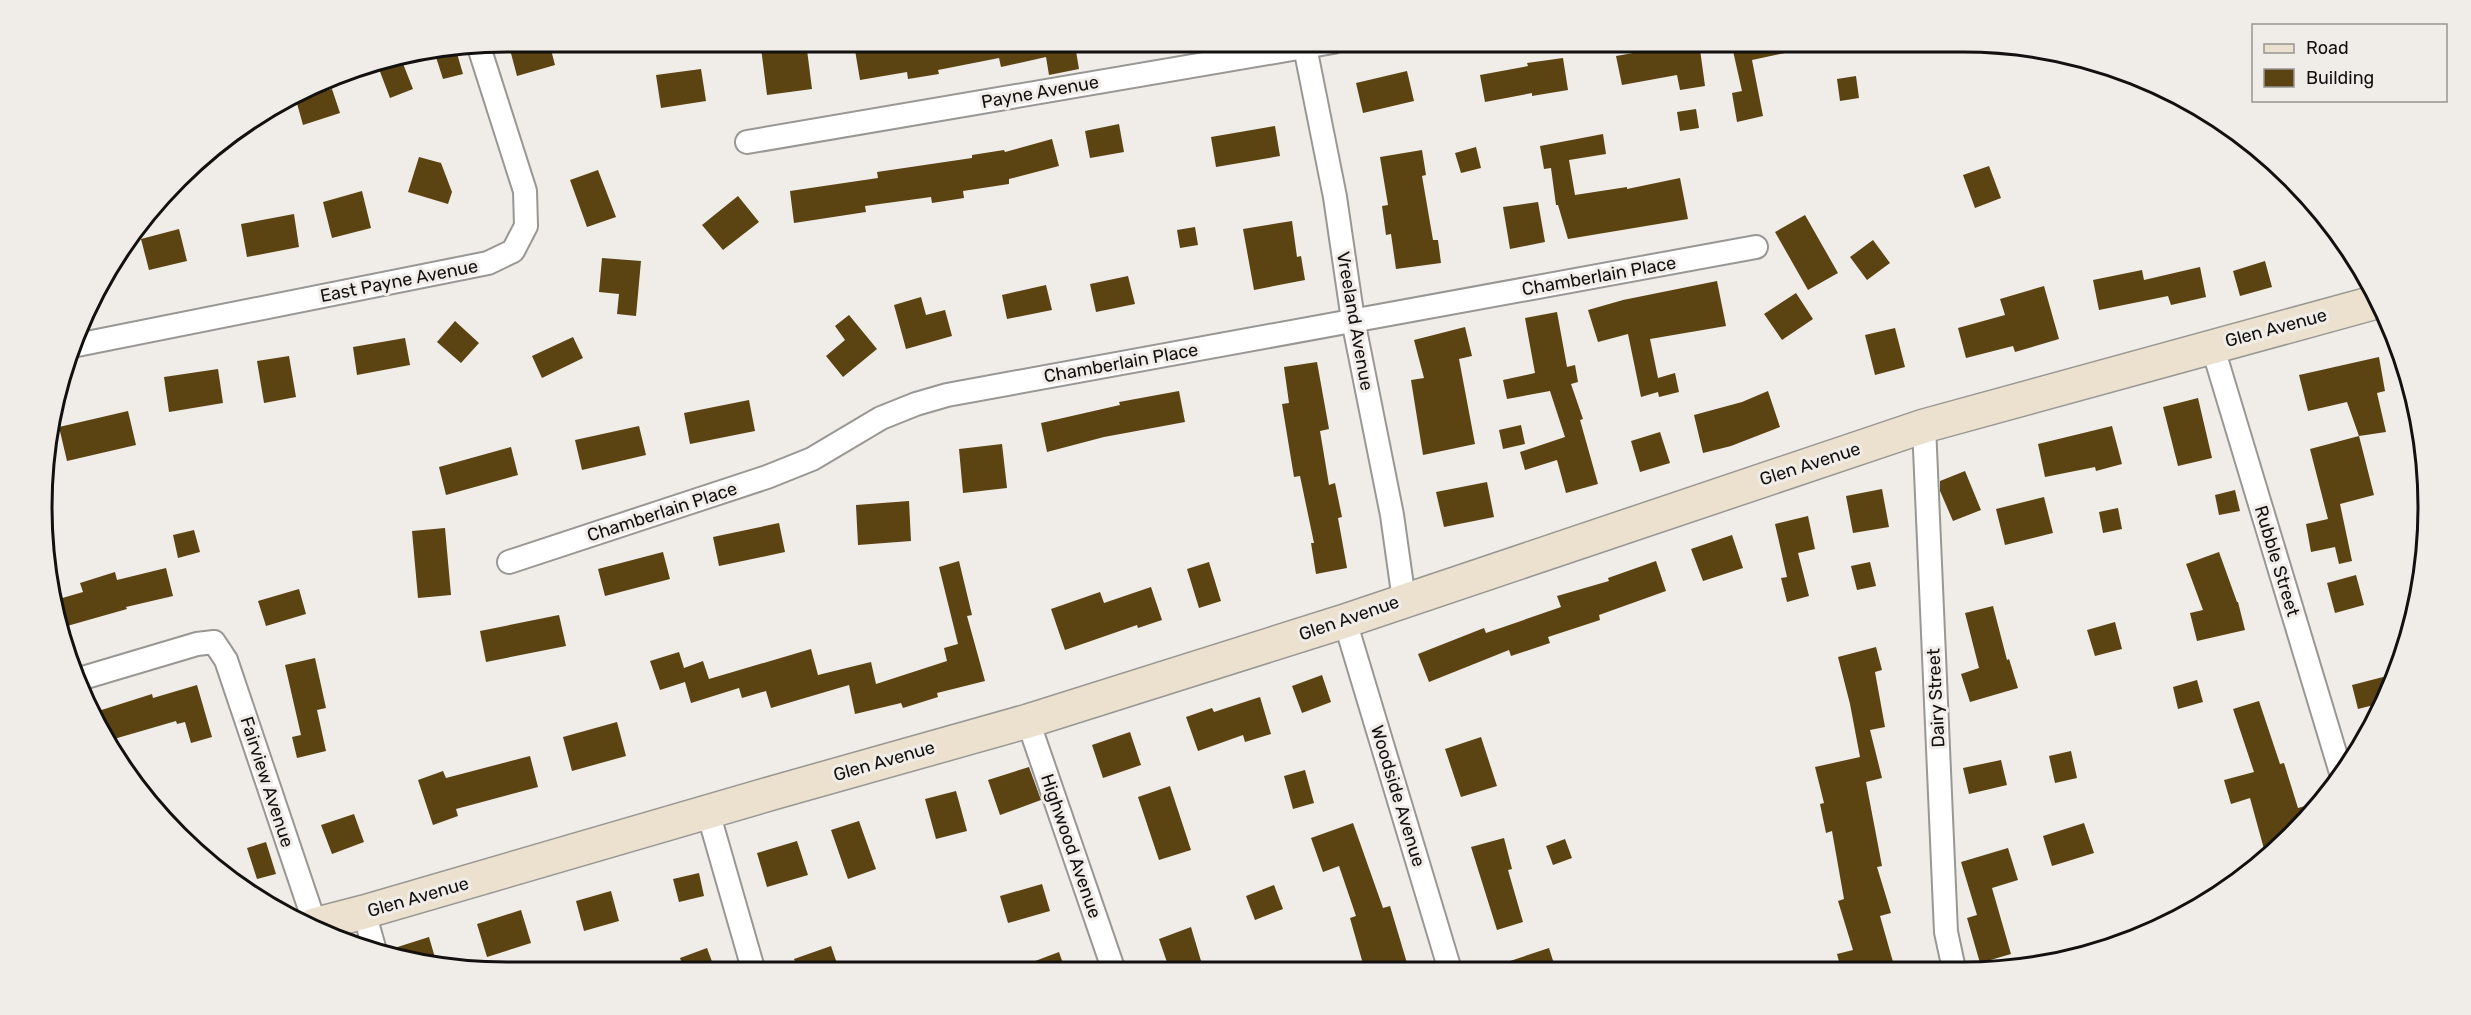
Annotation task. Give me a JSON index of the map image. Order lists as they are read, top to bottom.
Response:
{
  "streets": {
    "street": [
      "Payne Avenue",
      "Chamberlain Place",
      "East Payne Avenue",
      "Vreeland Avenue",
      "Glen Avenue",
      "Rubble Street",
      "Dairy Street",
      "Fairview Avenue",
      "Woodside Avenue",
      "Highwood Avenue"
    ]
  },
  "crossings": [
    ["Chamberlain Place", "Vreeland Avenue"],
    ["Vreeland Avenue", "Glen Avenue"],
    ["Glen Avenue", "Rubble Street"],
    ["Glen Avenue", "Dairy Street"],
    ["Glen Avenue", "Woodside Avenue"],
    ["Glen Avenue", "Highwood Avenue"]
  ],
  "legend": ["Road", "Building"]
}
